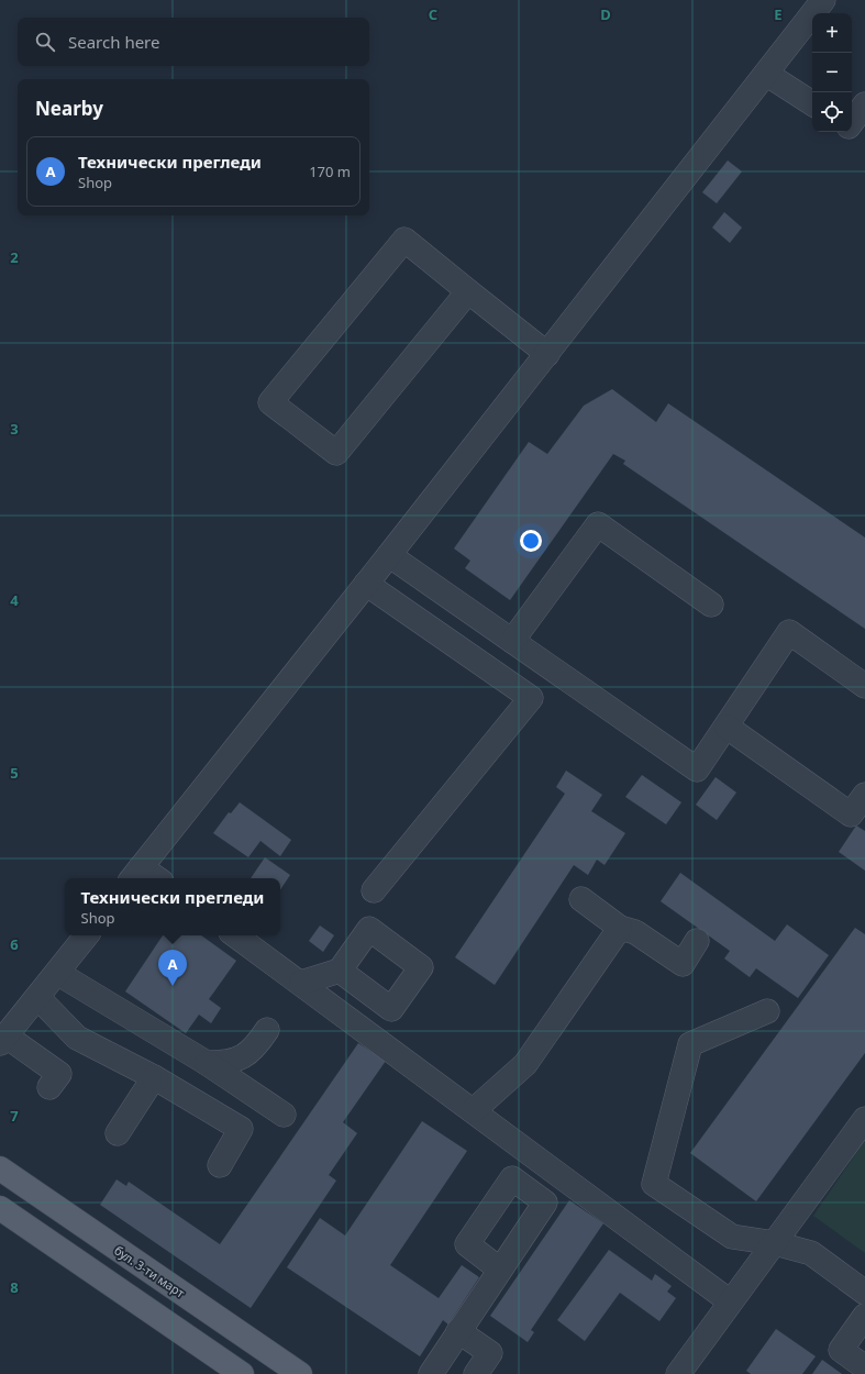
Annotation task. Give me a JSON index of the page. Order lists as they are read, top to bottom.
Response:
{
  "streets": {
    "main road": ["бул. 3-ти март"]
  },
  "page": {
    "map_buttons": ["+", "−"],
    "search": "Search here",
    "heading": "Nearby",
    "list": [
      {
        "mark": "A",
        "name": "Технически прегледи",
        "note": "Shop",
        "value": "170 m"
      }
    ],
    "popup": ["Технически прегледи", "Shop"],
    "pins": "A"
  },
  "grid": {
    "columns": ["C", "D", "E"],
    "rows": [
      "2",
      "3",
      "4",
      "5",
      "6",
      "7",
      "8"
    ]
  }
}
